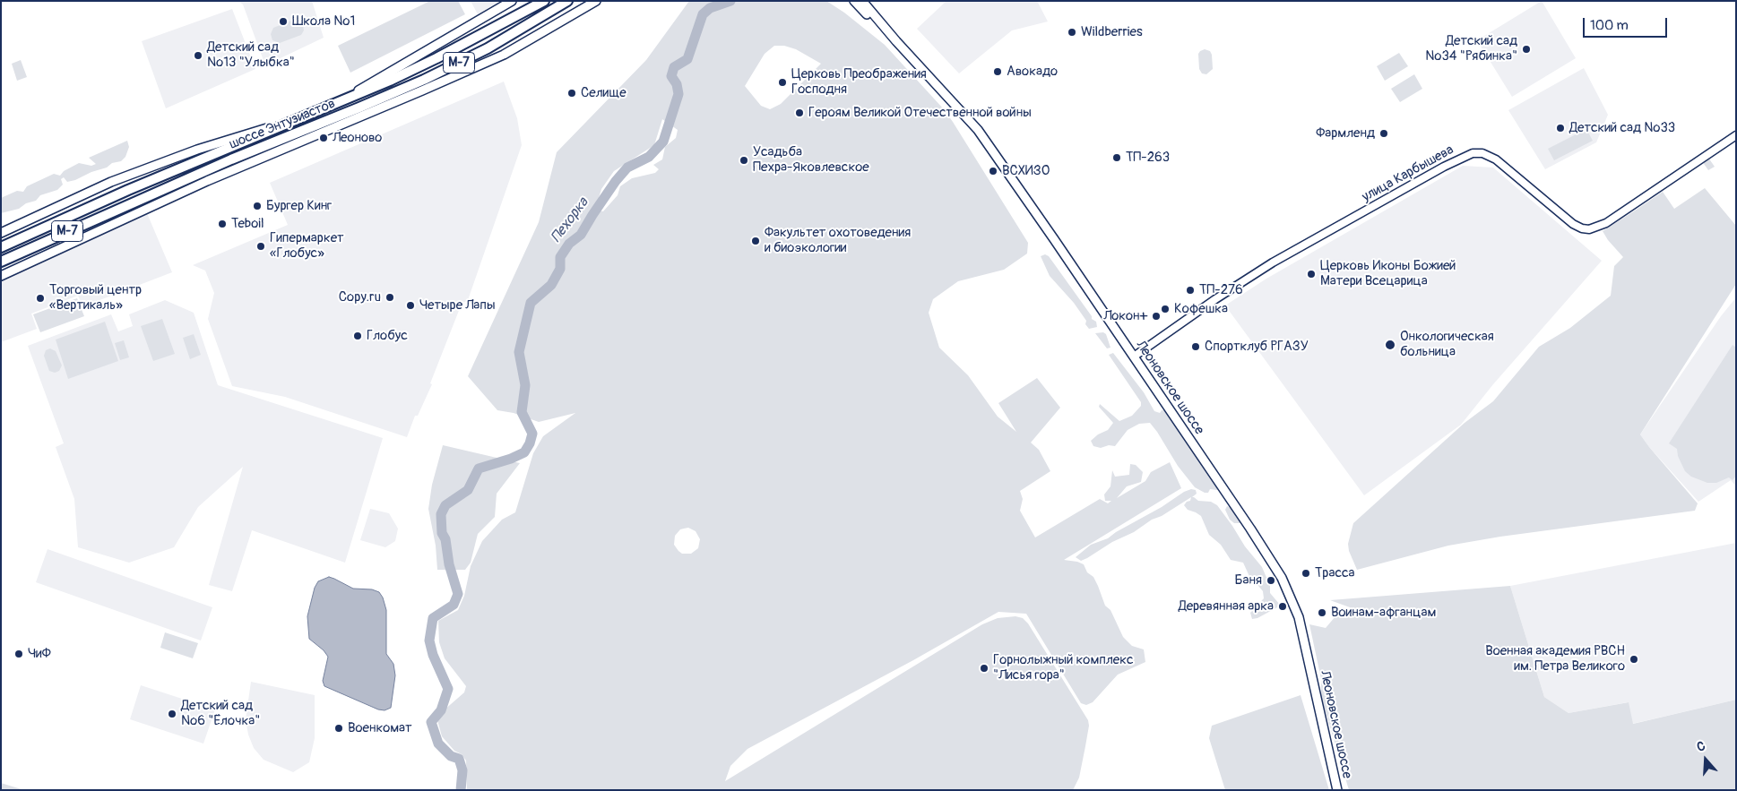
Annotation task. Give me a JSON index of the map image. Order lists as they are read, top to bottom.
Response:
{
  "streets": {
    "highway": ["М-7", "шоссе Энтузиастов"],
    "main road": ["Леоновское шоссе"],
    "street": ["улица Карбышева"]
  },
  "crossings": [
    ["улица Карбышева", "Леоновское шоссе"]
  ],
  "water": ["Пехорка"],
  "places": [
    "Школа №1",
    "Wildberries",
    "Детский сад №34 \"Рябинка\"",
    "Детский сад №13 \"Улыбка\"",
    "Авокадо",
    "Церковь Преображения Господня",
    "Селище",
    "Героям Великой Отечественной войны",
    "Детский сад №33",
    "Фармленд",
    "Леоново",
    "ТП-263",
    "Усадьба Пехра-Яковлевское",
    "ВСХИЗО",
    "Бургер Кинг",
    "Teboil",
    "Факультет охотоведения и биоэкологии",
    "Гипермаркет «Глобус»",
    "Церковь Иконы Божией Матери Всецарица",
    "ТП-276",
    "Copy.ru",
    "Торговый центр «Вертикаль»",
    "Четыре Лапы",
    "Кофешка",
    "Локон+",
    "Глобус",
    "Онкологическая больница",
    "Спортклуб РГАЗУ",
    "Трасса",
    "Баня",
    "Деревянная арка",
    "Воинам-афганцам",
    "ЧиФ",
    "Военная академия РВСН им. Петра Великого",
    "Горнолыжный комплекс \"Лисья гора\"",
    "Детский сад №6 \"Ёлочка\"",
    "Военкомат"
  ],
  "scale_bar": "100 m",
  "north": "top"
}
